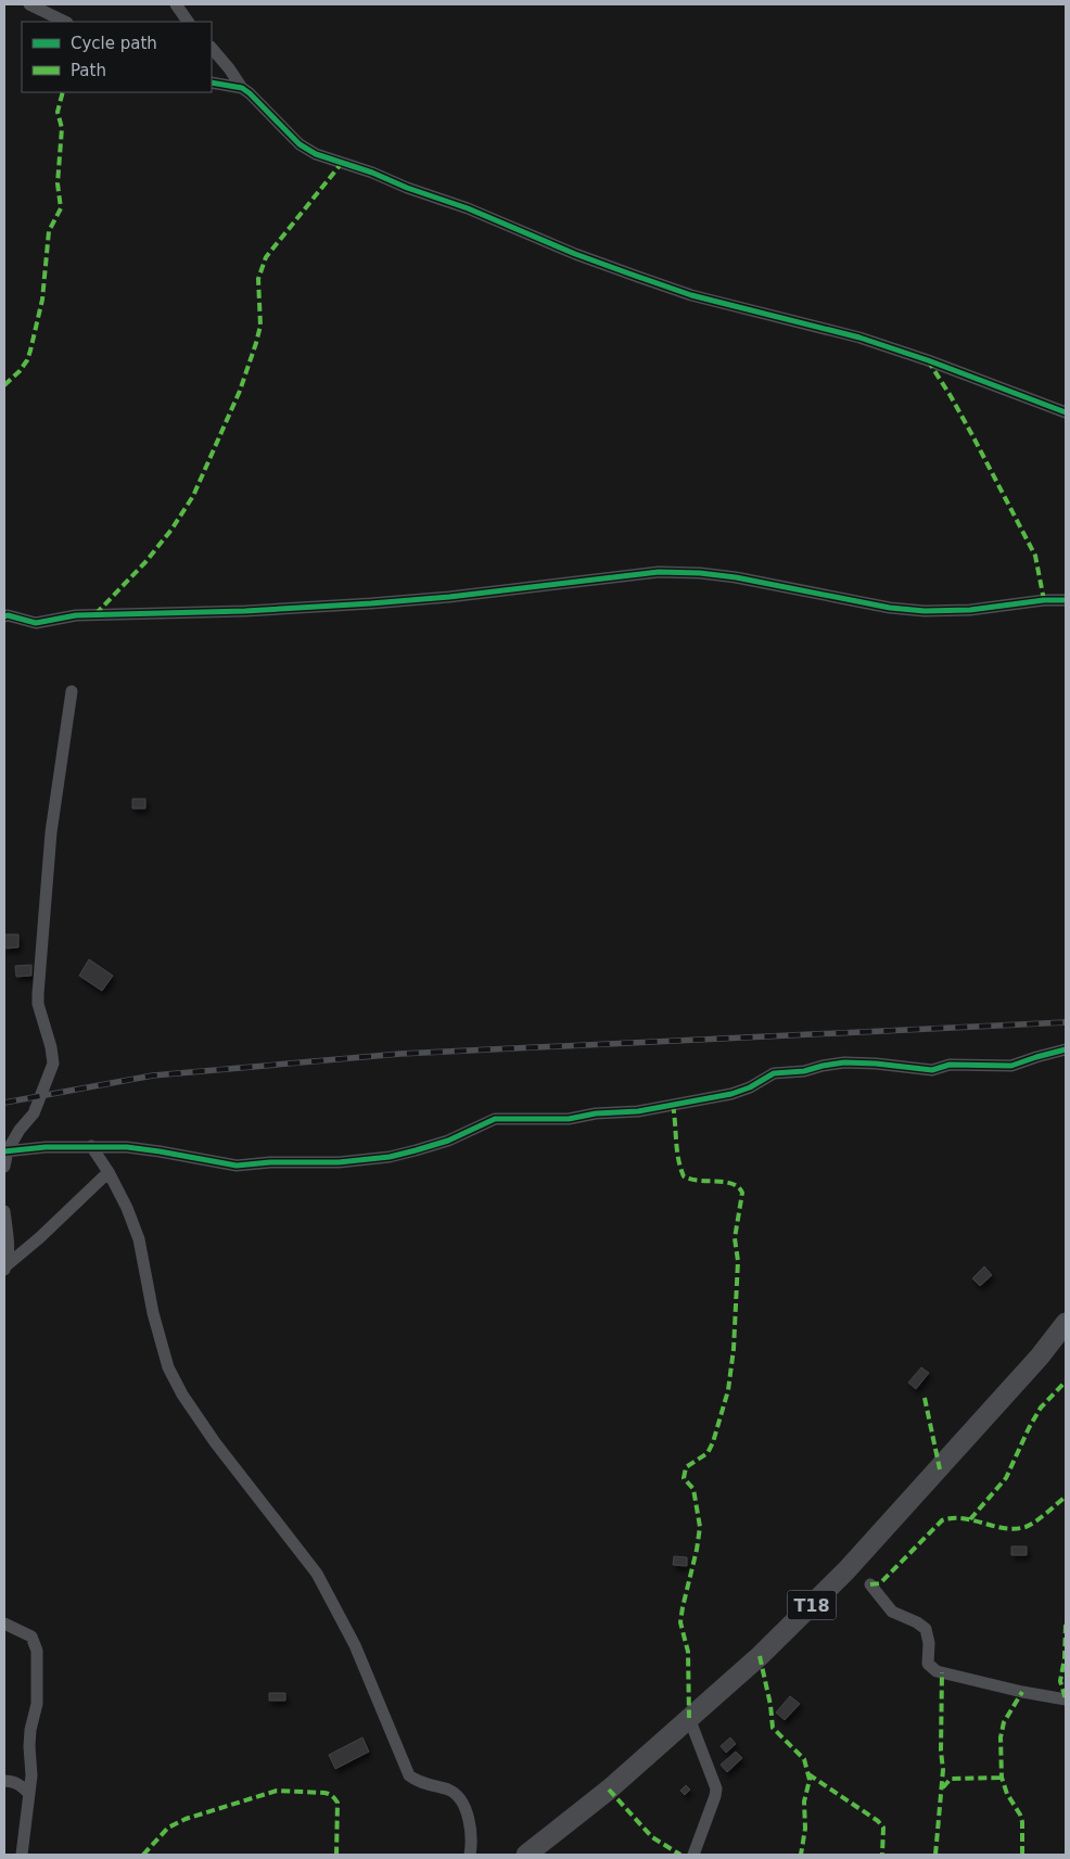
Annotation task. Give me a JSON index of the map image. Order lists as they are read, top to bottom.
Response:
{
  "streets": {
    "highway": ["T18"]
  },
  "legend": ["Cycle path", "Path"]
}
